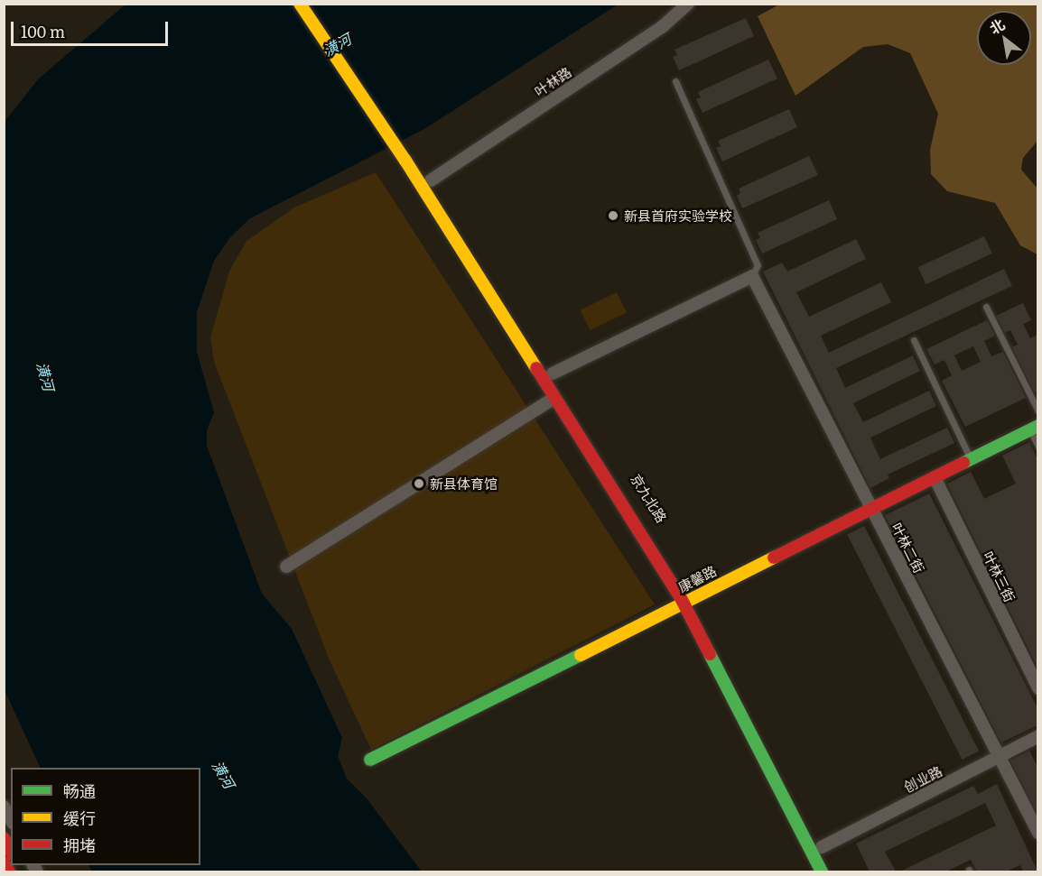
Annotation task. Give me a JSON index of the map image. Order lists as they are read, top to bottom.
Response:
{
  "streets": {
    "main road": ["京九北路", "康馨路"],
    "street": [
      "叶林路",
      "叶林二街",
      "叶林三街",
      "创业路"
    ]
  },
  "crossings": [
    ["叶林路", "京九北路"],
    ["京九北路", "康馨路"],
    ["京九北路", "创业路"],
    ["叶林二街", "康馨路"],
    ["叶林二街", "创业路"],
    ["叶林三街", "康馨路"]
  ],
  "water": ["潢河"],
  "places": ["新县首府实验学校", "新县体育馆"],
  "legend": ["畅通", "缓行", "拥堵"],
  "scale_bar": "100 m",
  "north": "top left"
}
